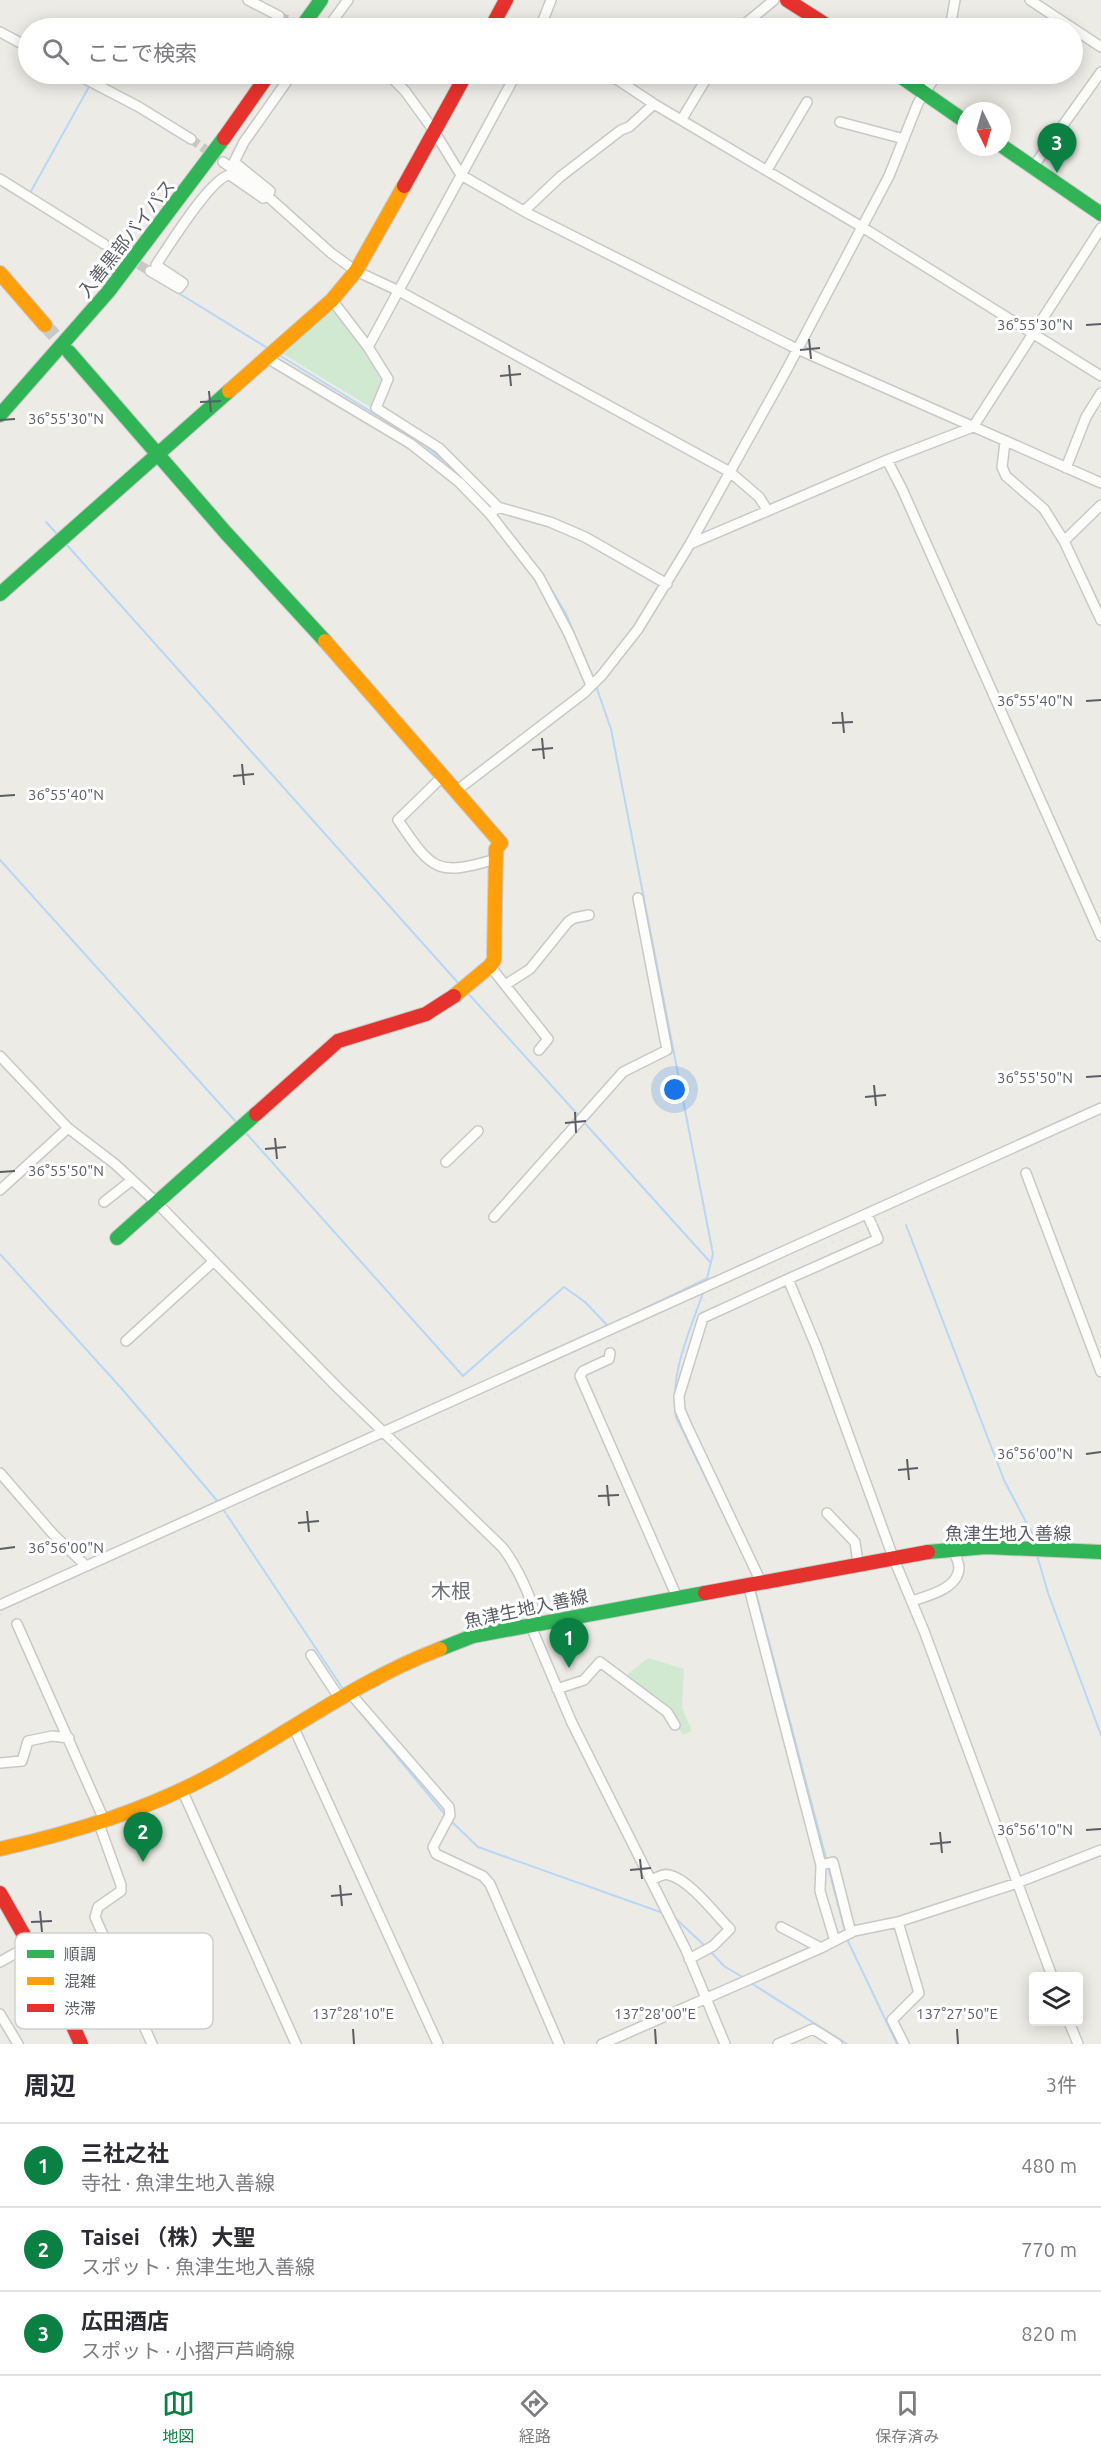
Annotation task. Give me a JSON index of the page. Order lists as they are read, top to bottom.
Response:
{
  "streets": {
    "main road": ["入善黒部バイパス", "魚津生地入善線"]
  },
  "districts": ["木根"],
  "legend": ["順調", "混雑", "渋滞"],
  "north": "bottom",
  "page": {
    "search": "ここで検索",
    "pins": ["3", "1", "2"],
    "heading": ["周辺", "3件"],
    "list": [
      {
        "mark": "1",
        "name": "三社之社",
        "note": "寺社 · 魚津生地入善線",
        "value": "480 m"
      },
      {
        "mark": "2",
        "name": "Taisei （株）大聖",
        "note": "スポット · 魚津生地入善線",
        "value": "770 m"
      },
      {
        "mark": "3",
        "name": "広田酒店",
        "note": "スポット · 小摺戸芦崎線",
        "value": "820 m"
      }
    ],
    "nav": ["地図", "経路", "保存済み"]
  },
  "coordinates": [
    "36°55'30\"N",
    "36°55'40\"N",
    "36°55'50\"N",
    "36°56'00\"N",
    "36°56'10\"N",
    "137°28'10\"E",
    "137°28'00\"E",
    "137°27'50\"E"
  ]
}
